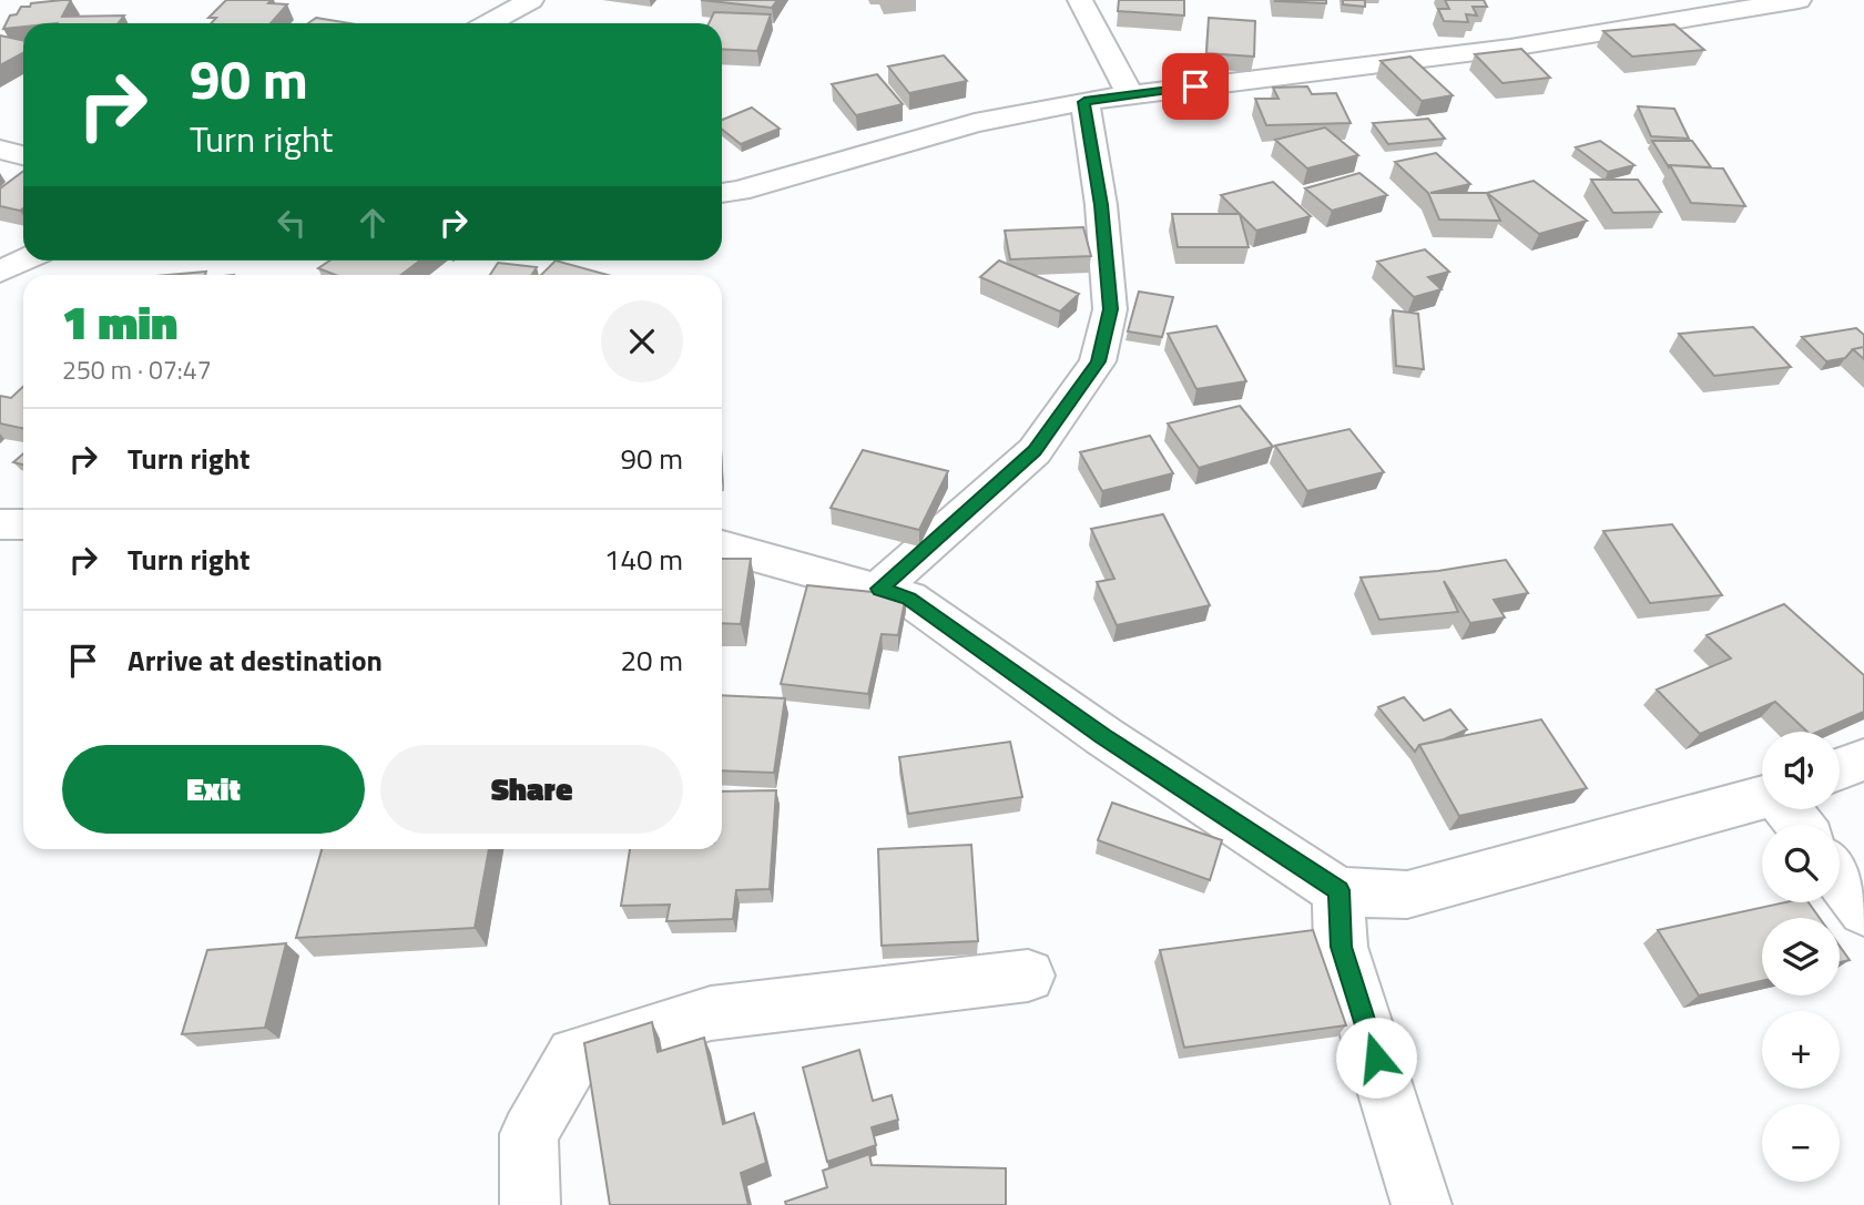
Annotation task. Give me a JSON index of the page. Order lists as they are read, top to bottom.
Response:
{
  "page": {
    "turn": ["90 m", "Turn right"],
    "heading": ["1 min", "250 m · 07:47"],
    "list": [
      {
        "name": "Turn right",
        "value": "90 m"
      },
      {
        "name": "Turn right",
        "value": "140 m"
      },
      {
        "name": "Arrive at destination",
        "value": "20 m"
      }
    ],
    "buttons": ["Exit", "Share"],
    "map_buttons": ["+", "−"]
  }
}
